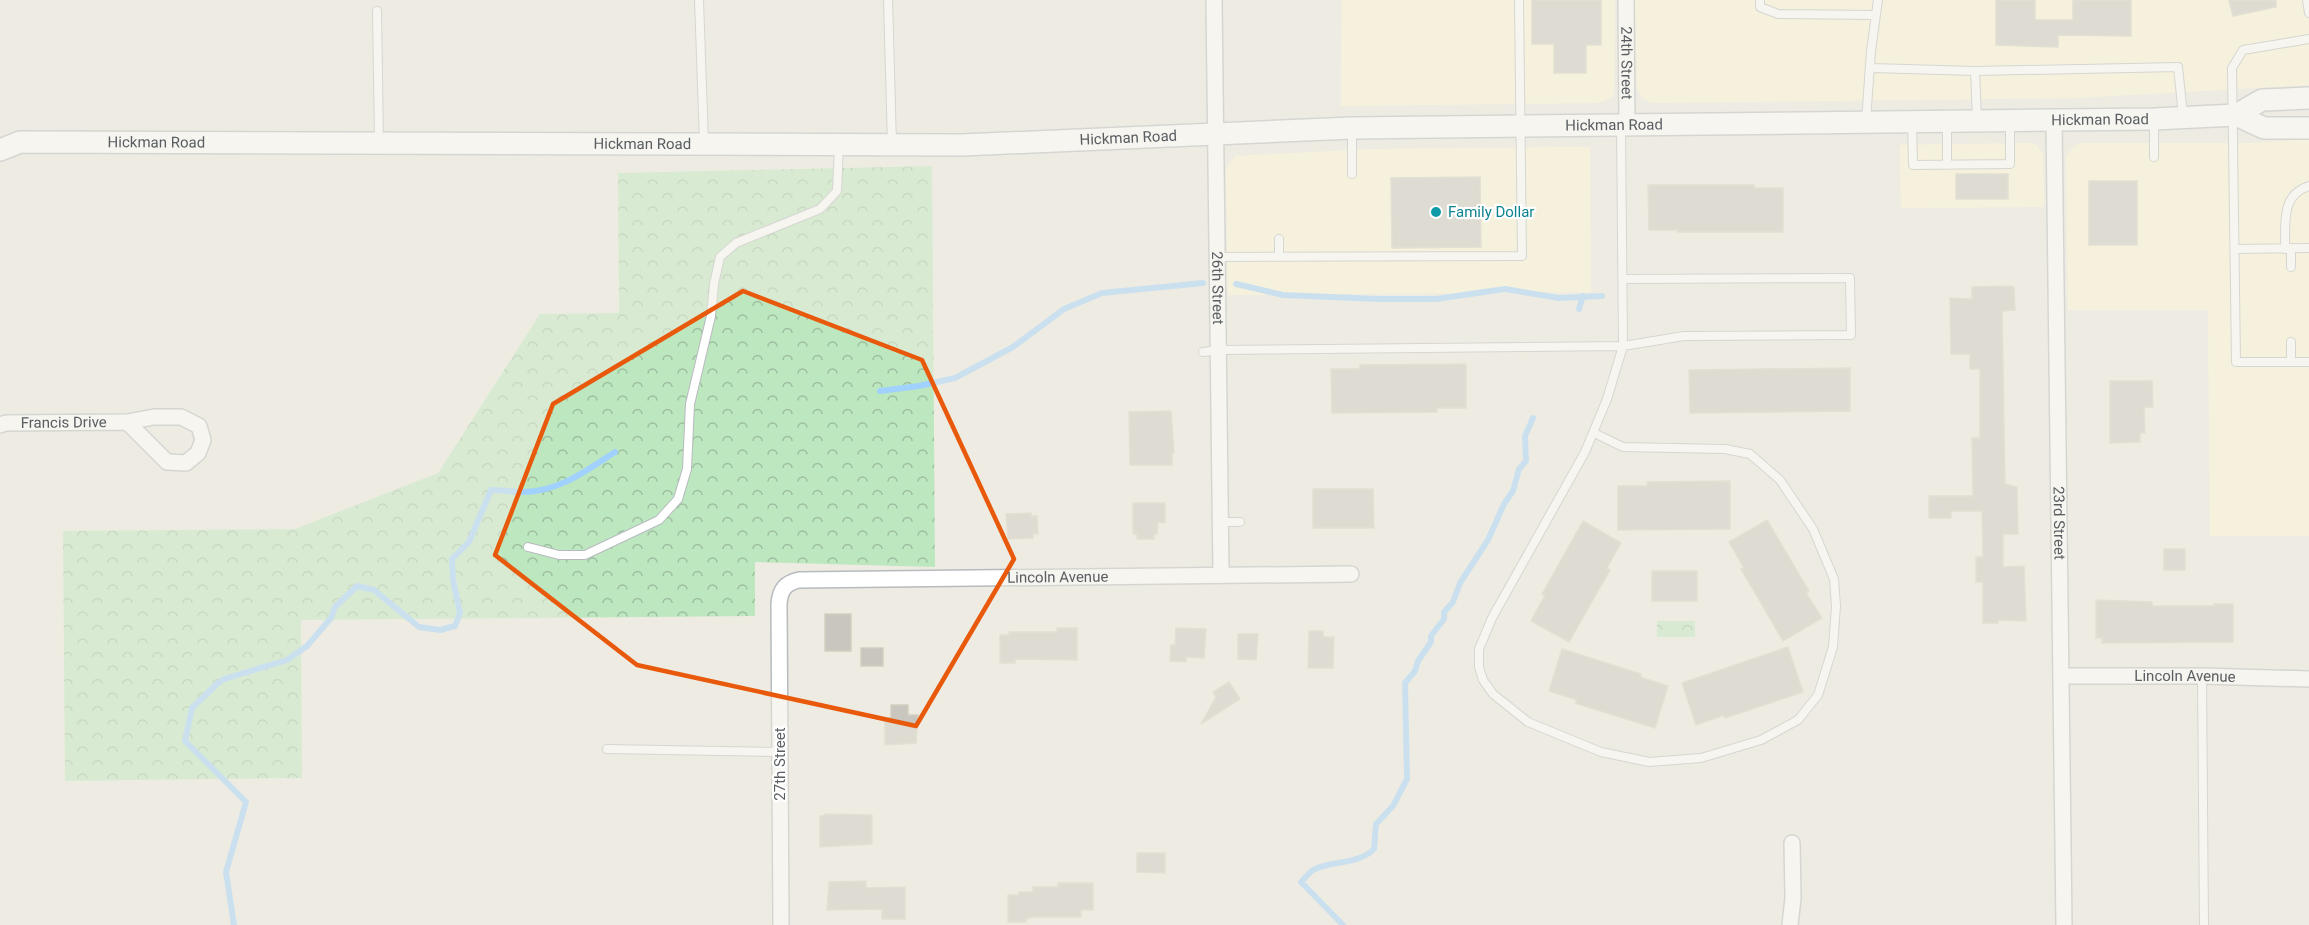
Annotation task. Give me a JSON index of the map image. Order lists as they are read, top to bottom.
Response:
{
  "streets": {
    "main road": ["Hickman Road"],
    "street": [
      "24th Street",
      "26th Street",
      "Francis Drive",
      "23rd Street",
      "Lincoln Avenue",
      "27th Street"
    ]
  },
  "crossings": [
    ["24th Street", "Hickman Road"],
    ["Hickman Road", "26th Street"],
    ["Hickman Road", "23rd Street"],
    ["26th Street", "Lincoln Avenue"],
    ["23rd Street", "Lincoln Avenue"],
    ["Lincoln Avenue", "27th Street"]
  ],
  "places": ["Family Dollar"]
}
